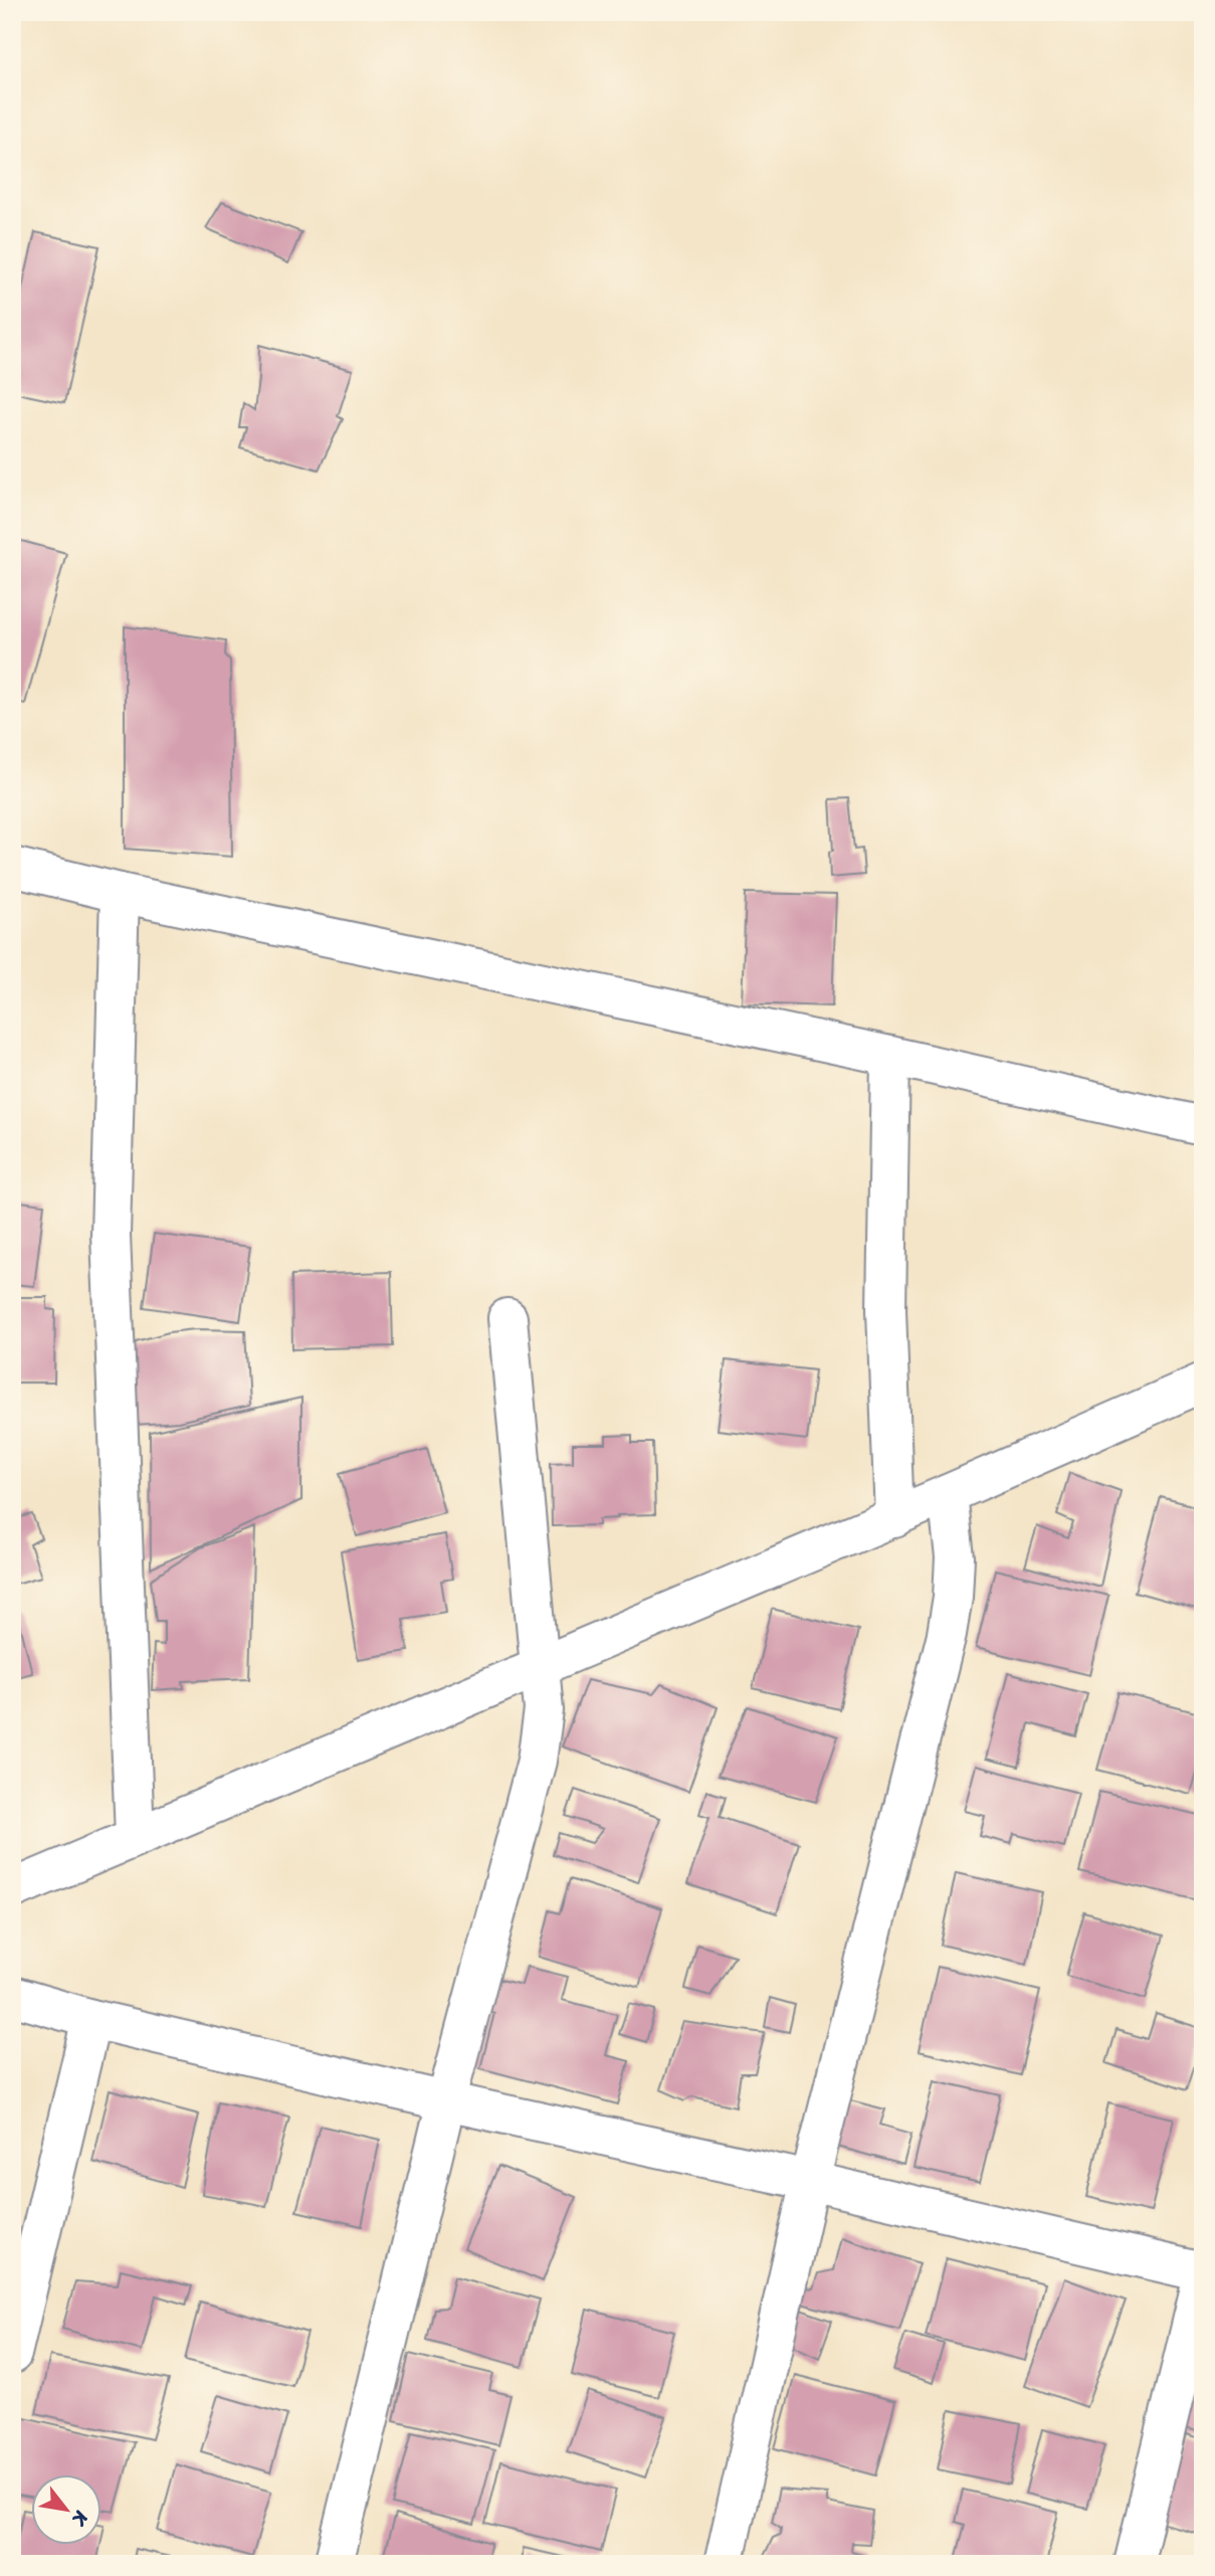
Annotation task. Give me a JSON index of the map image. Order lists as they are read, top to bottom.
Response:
{
  "north": "bottom right"
}
